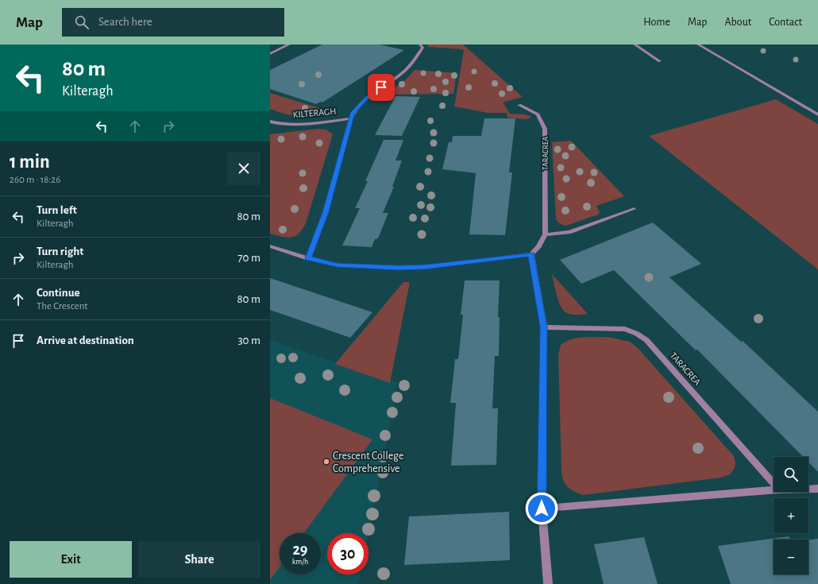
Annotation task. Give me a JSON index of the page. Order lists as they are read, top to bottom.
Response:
{
  "streets": {
    "street": ["KILTERAGH", "TARACREA"]
  },
  "places": ["Crescent College Comprehensive"],
  "page": {
    "header": "Map",
    "search": "Search here",
    "nav": [
      "Home",
      "Map",
      "About",
      "Contact"
    ],
    "turn": ["80 m", "Kilteragh"],
    "heading": ["1 min", "260 m · 18:26"],
    "list": [
      {
        "name": "Turn left",
        "note": "Kilteragh",
        "value": "80 m"
      },
      {
        "name": "Turn right",
        "note": "Kilteragh",
        "value": "70 m"
      },
      {
        "name": "Continue",
        "note": "The Crescent",
        "value": "80 m"
      },
      {
        "name": "Arrive at destination",
        "value": "30 m"
      }
    ],
    "map_buttons": ["+", "−"],
    "speed": "29 km/h",
    "limit": "30",
    "buttons": ["Exit", "Share"]
  }
}
